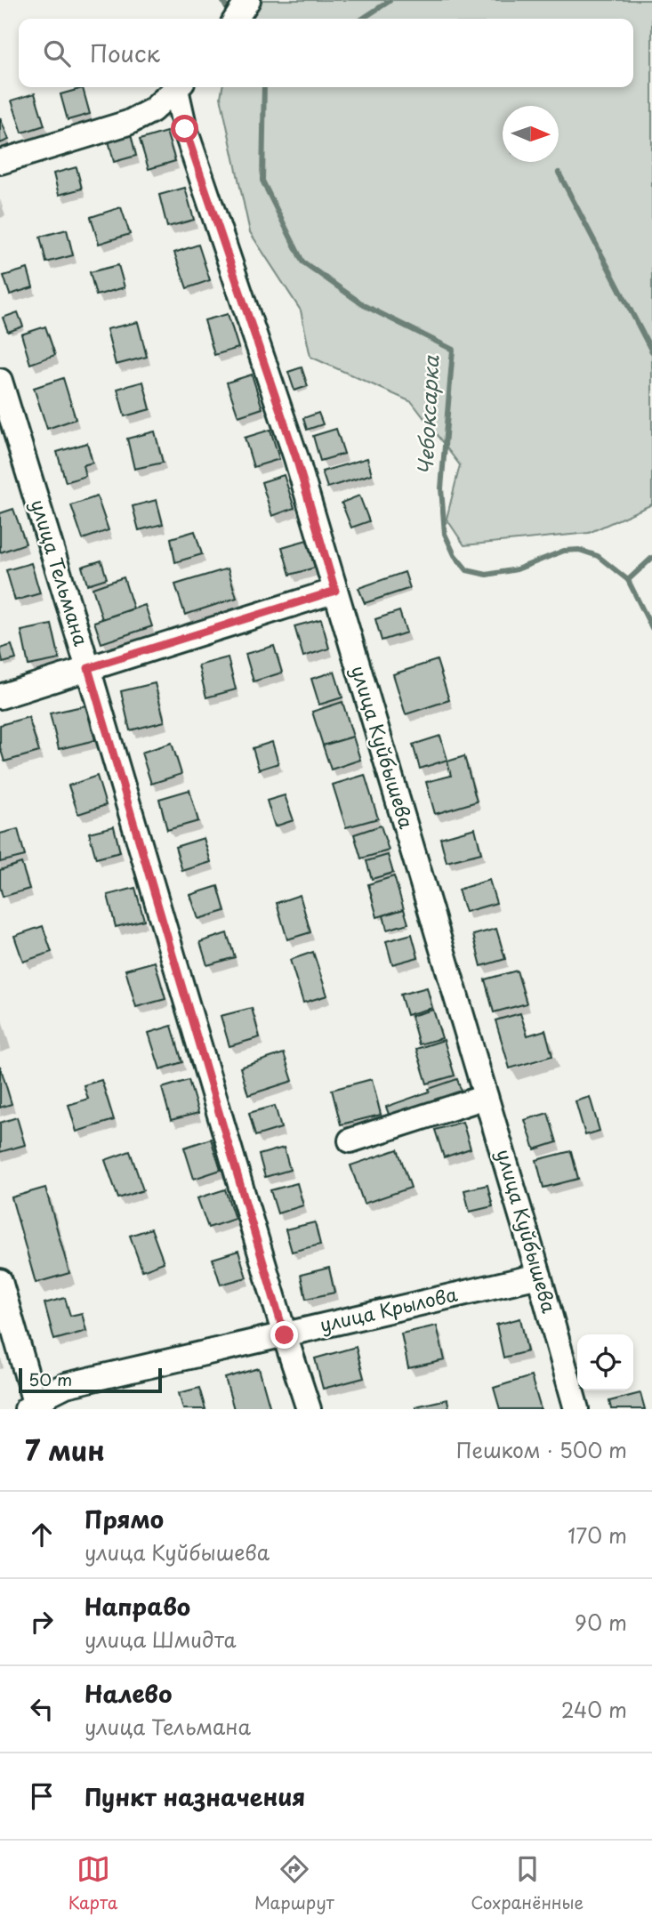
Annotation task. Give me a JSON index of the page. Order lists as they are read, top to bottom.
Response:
{
  "streets": {
    "street": ["улица Тельмана", "улица Куйбышева", "улица Крылова"]
  },
  "crossings": [
    ["улица Тельмана", "улица Крылова"],
    ["улица Куйбышева", "улица Крылова"]
  ],
  "water": ["Чебоксарка"],
  "scale_bar": "50 m",
  "north": "right",
  "page": {
    "search": "Поиск",
    "scale": "50 m",
    "heading": ["7 мин", "Пешком · 500 m"],
    "list": [
      ["Прямо", "улица Куйбышева", "170 m"],
      ["Направо", "улица Шмидта", "90 m"],
      ["Налево", "улица Тельмана", "240 m"],
      "Пункт назначения"
    ],
    "nav": ["Карта", "Маршрут", "Сохранённые"]
  }
}
